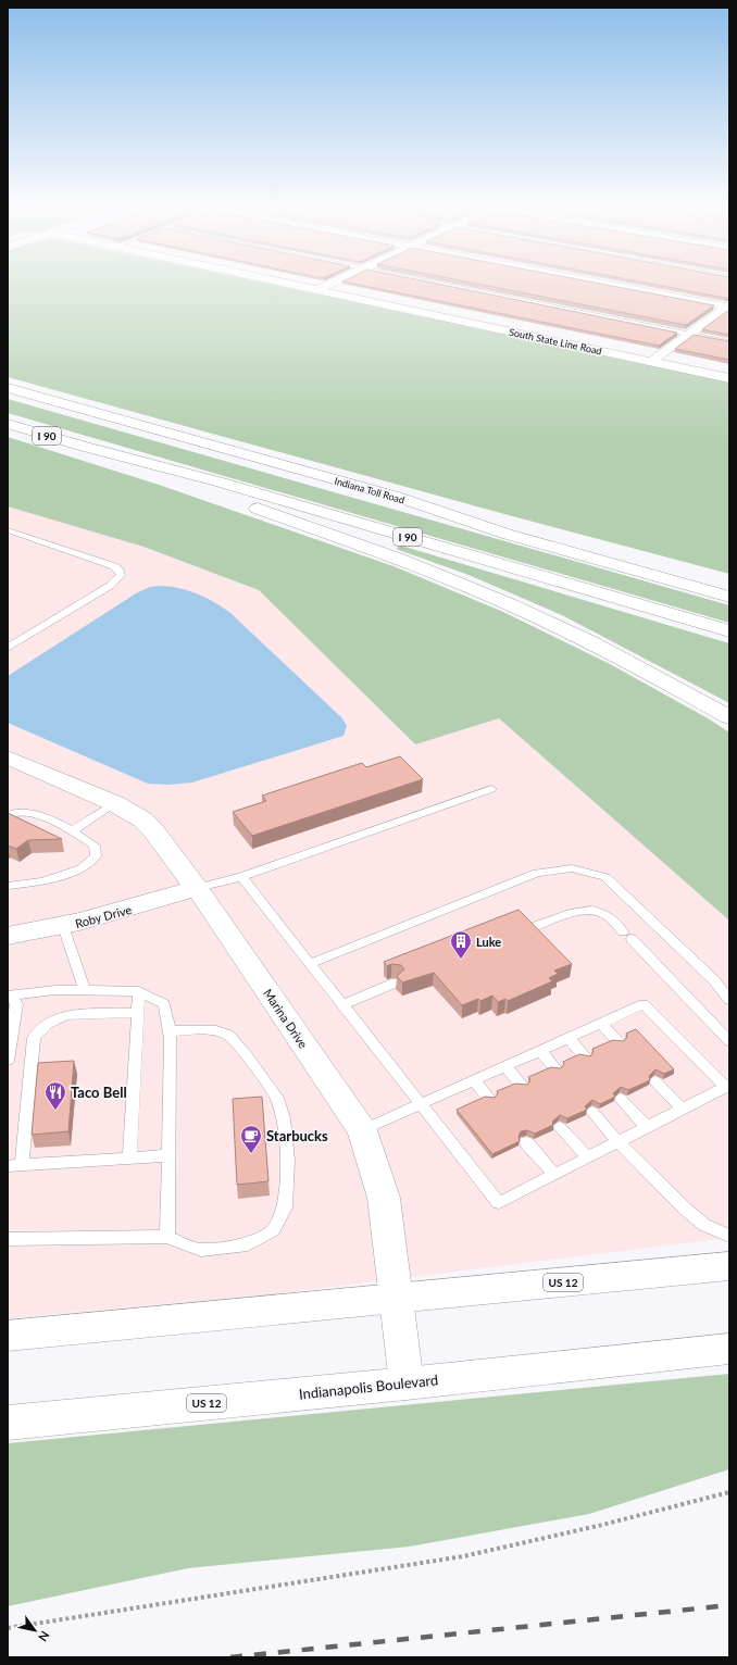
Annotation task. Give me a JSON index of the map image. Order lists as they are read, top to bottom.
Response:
{
  "streets": {
    "main road": [
      "I 90",
      "Indiana Toll Road",
      "Roby Drive",
      "Marina Drive",
      "US 12",
      "Indianapolis Boulevard"
    ],
    "street": ["South State Line Road"]
  },
  "crossings": [
    ["Roby Drive", "Marina Drive"],
    ["Marina Drive", "US 12"],
    ["Marina Drive", "Indianapolis Boulevard"]
  ],
  "places": {
    "building": ["Luke"],
    "restaurant": ["Taco Bell"],
    "cafe": ["Starbucks"]
  },
  "north": "bottom right"
}
